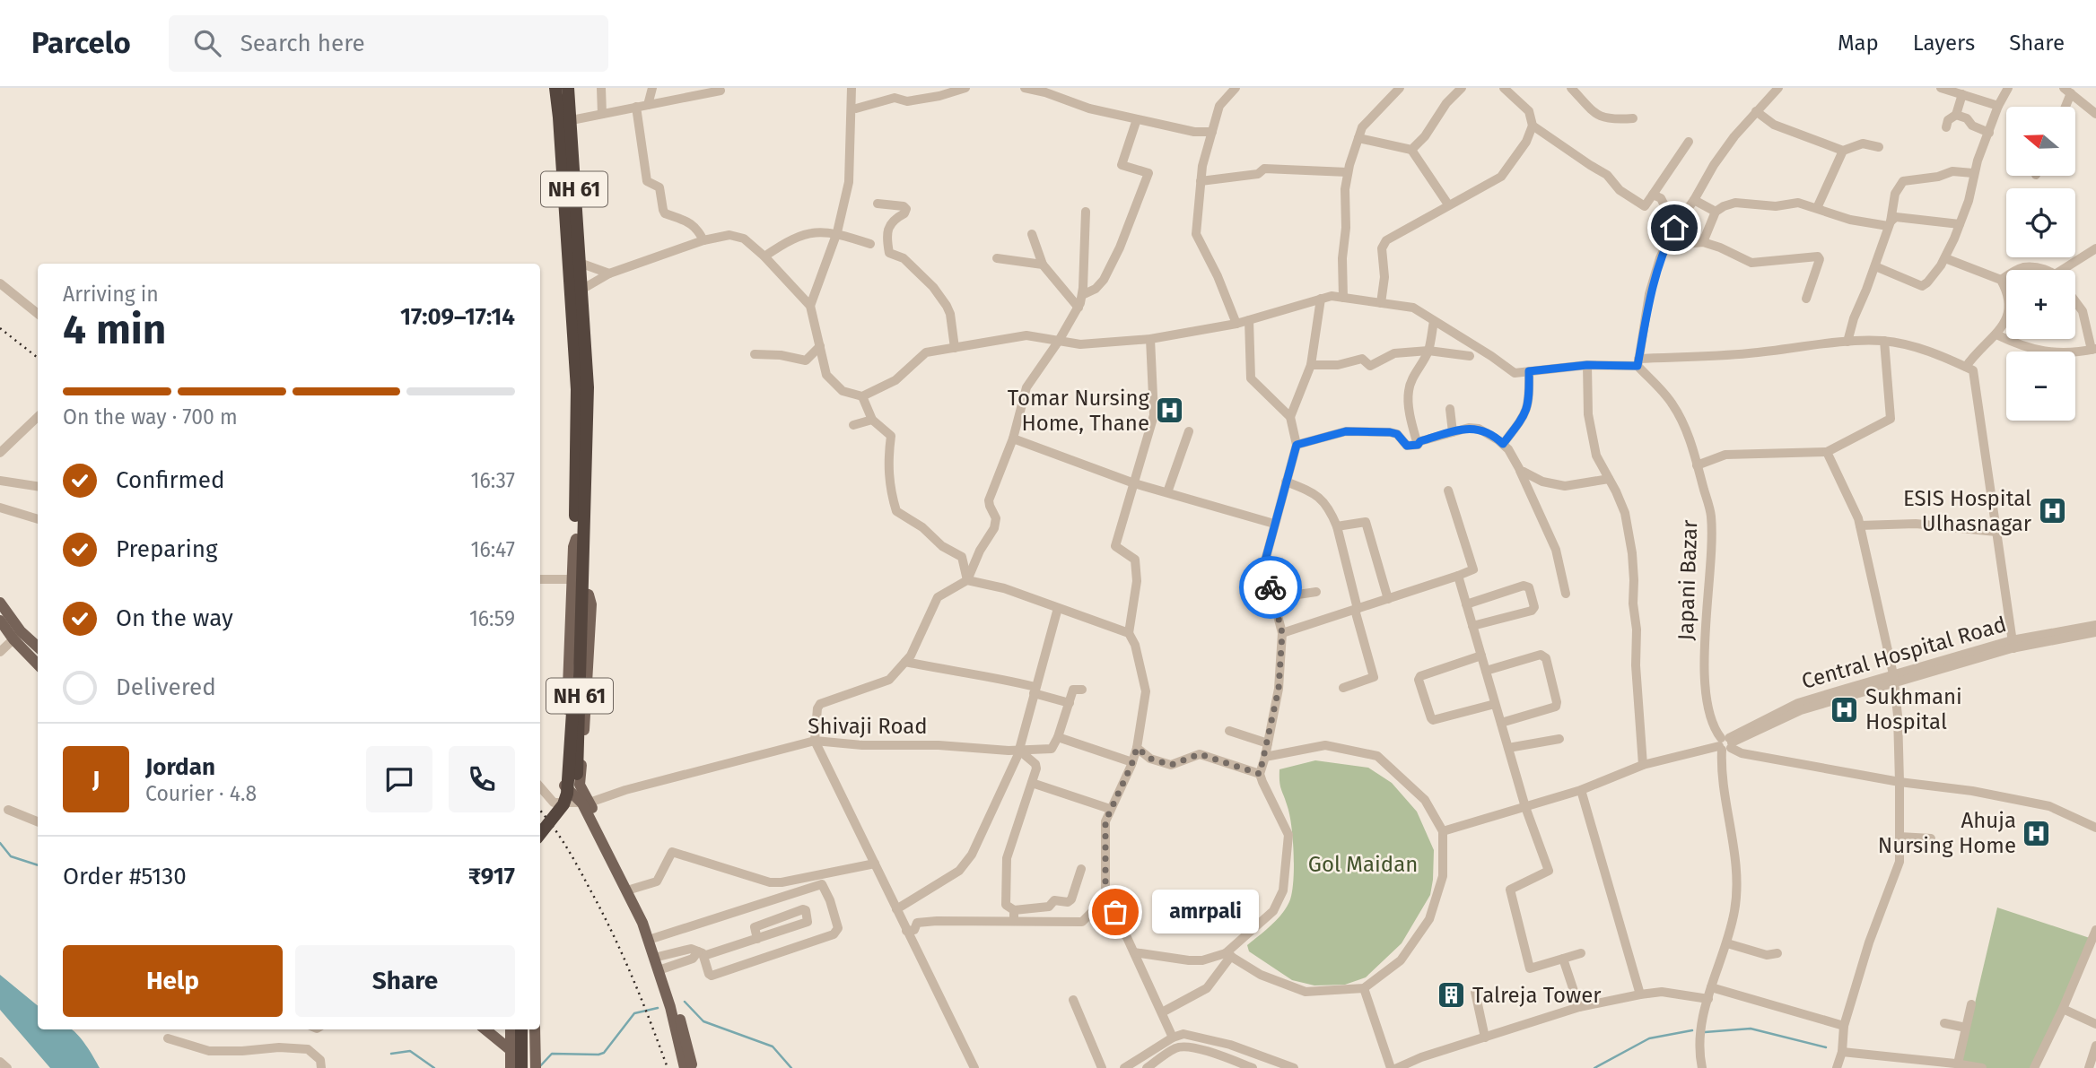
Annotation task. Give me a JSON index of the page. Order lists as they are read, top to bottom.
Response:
{
  "streets": {
    "highway": ["NH 61"],
    "street": ["Japani Bazar", "Central Hospital Road", "Shivaji Road"]
  },
  "crossings": [
    ["Japani Bazar", "Central Hospital Road"]
  ],
  "parks": ["Gol Maidan"],
  "places": {
    "hospital": [
      "Tomar Nursing Home, Thane",
      "ESIS Hospital Ulhasnagar",
      "Sukhmani Hospital",
      "Ahuja Nursing Home"
    ],
    "other": ["amrpali"],
    "building": ["Talreja Tower"]
  },
  "north": "left",
  "page": {
    "header": "Parcelo",
    "search": "Search here",
    "nav": ["Map", "Layers", "Share"],
    "map_buttons": ["+", "−"],
    "heading": ["4 min", "Arriving in", "17:09–17:14"],
    "panel": [
      "Jordan",
      "Courier · 4.8",
      "Order #5130",
      "₹917"
    ],
    "bar": "On the way · 700 m",
    "list": [
      ["Confirmed", "16:37"],
      ["Preparing", "16:47"],
      ["On the way", "16:59"],
      "Delivered"
    ],
    "round": "J",
    "bubble": "amrpali",
    "buttons": ["Help", "Share"]
  }
}
